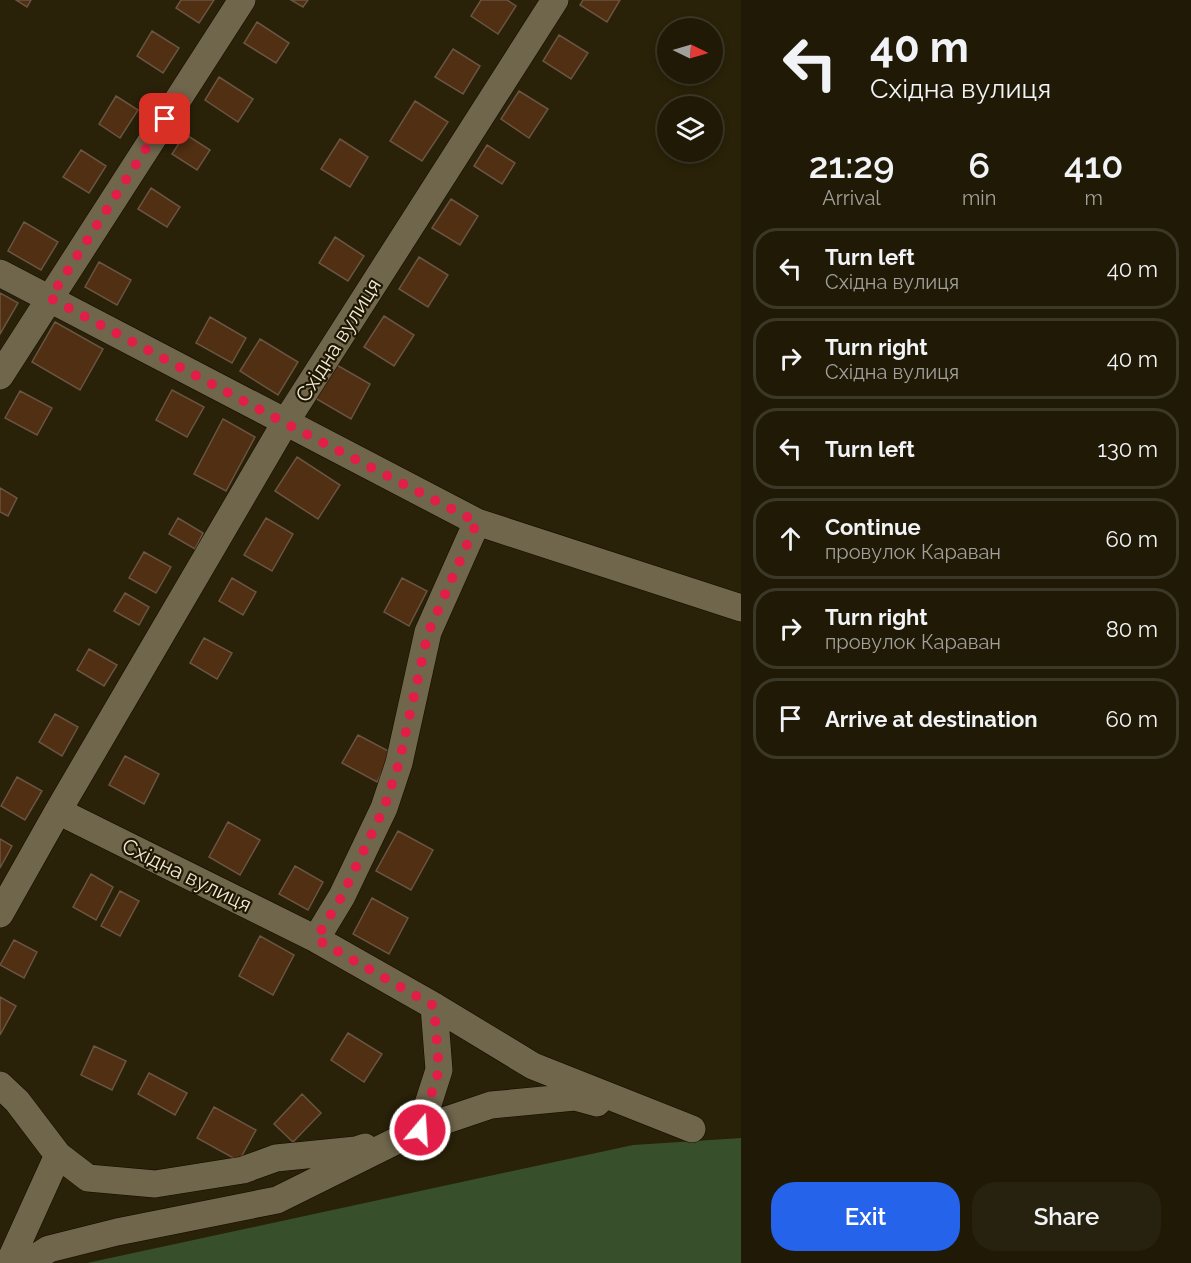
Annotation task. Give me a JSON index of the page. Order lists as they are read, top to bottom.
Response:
{
  "streets": {
    "street": ["Східна вулиця"]
  },
  "north": "right",
  "page": {
    "turn": ["40 m", "Східна вулиця"],
    "eta": [
      "21:29",
      "Arrival",
      "6",
      "min",
      "410",
      "m"
    ],
    "list": [
      {
        "name": "Turn left",
        "note": "Східна вулиця",
        "value": "40 m"
      },
      {
        "name": "Turn right",
        "note": "Східна вулиця",
        "value": "40 m"
      },
      {
        "name": "Turn left",
        "value": "130 m"
      },
      {
        "name": "Continue",
        "note": "провулок Караван",
        "value": "60 m"
      },
      {
        "name": "Turn right",
        "note": "провулок Караван",
        "value": "80 m"
      },
      {
        "name": "Arrive at destination",
        "value": "60 m"
      }
    ],
    "buttons": ["Exit", "Share"]
  }
}
